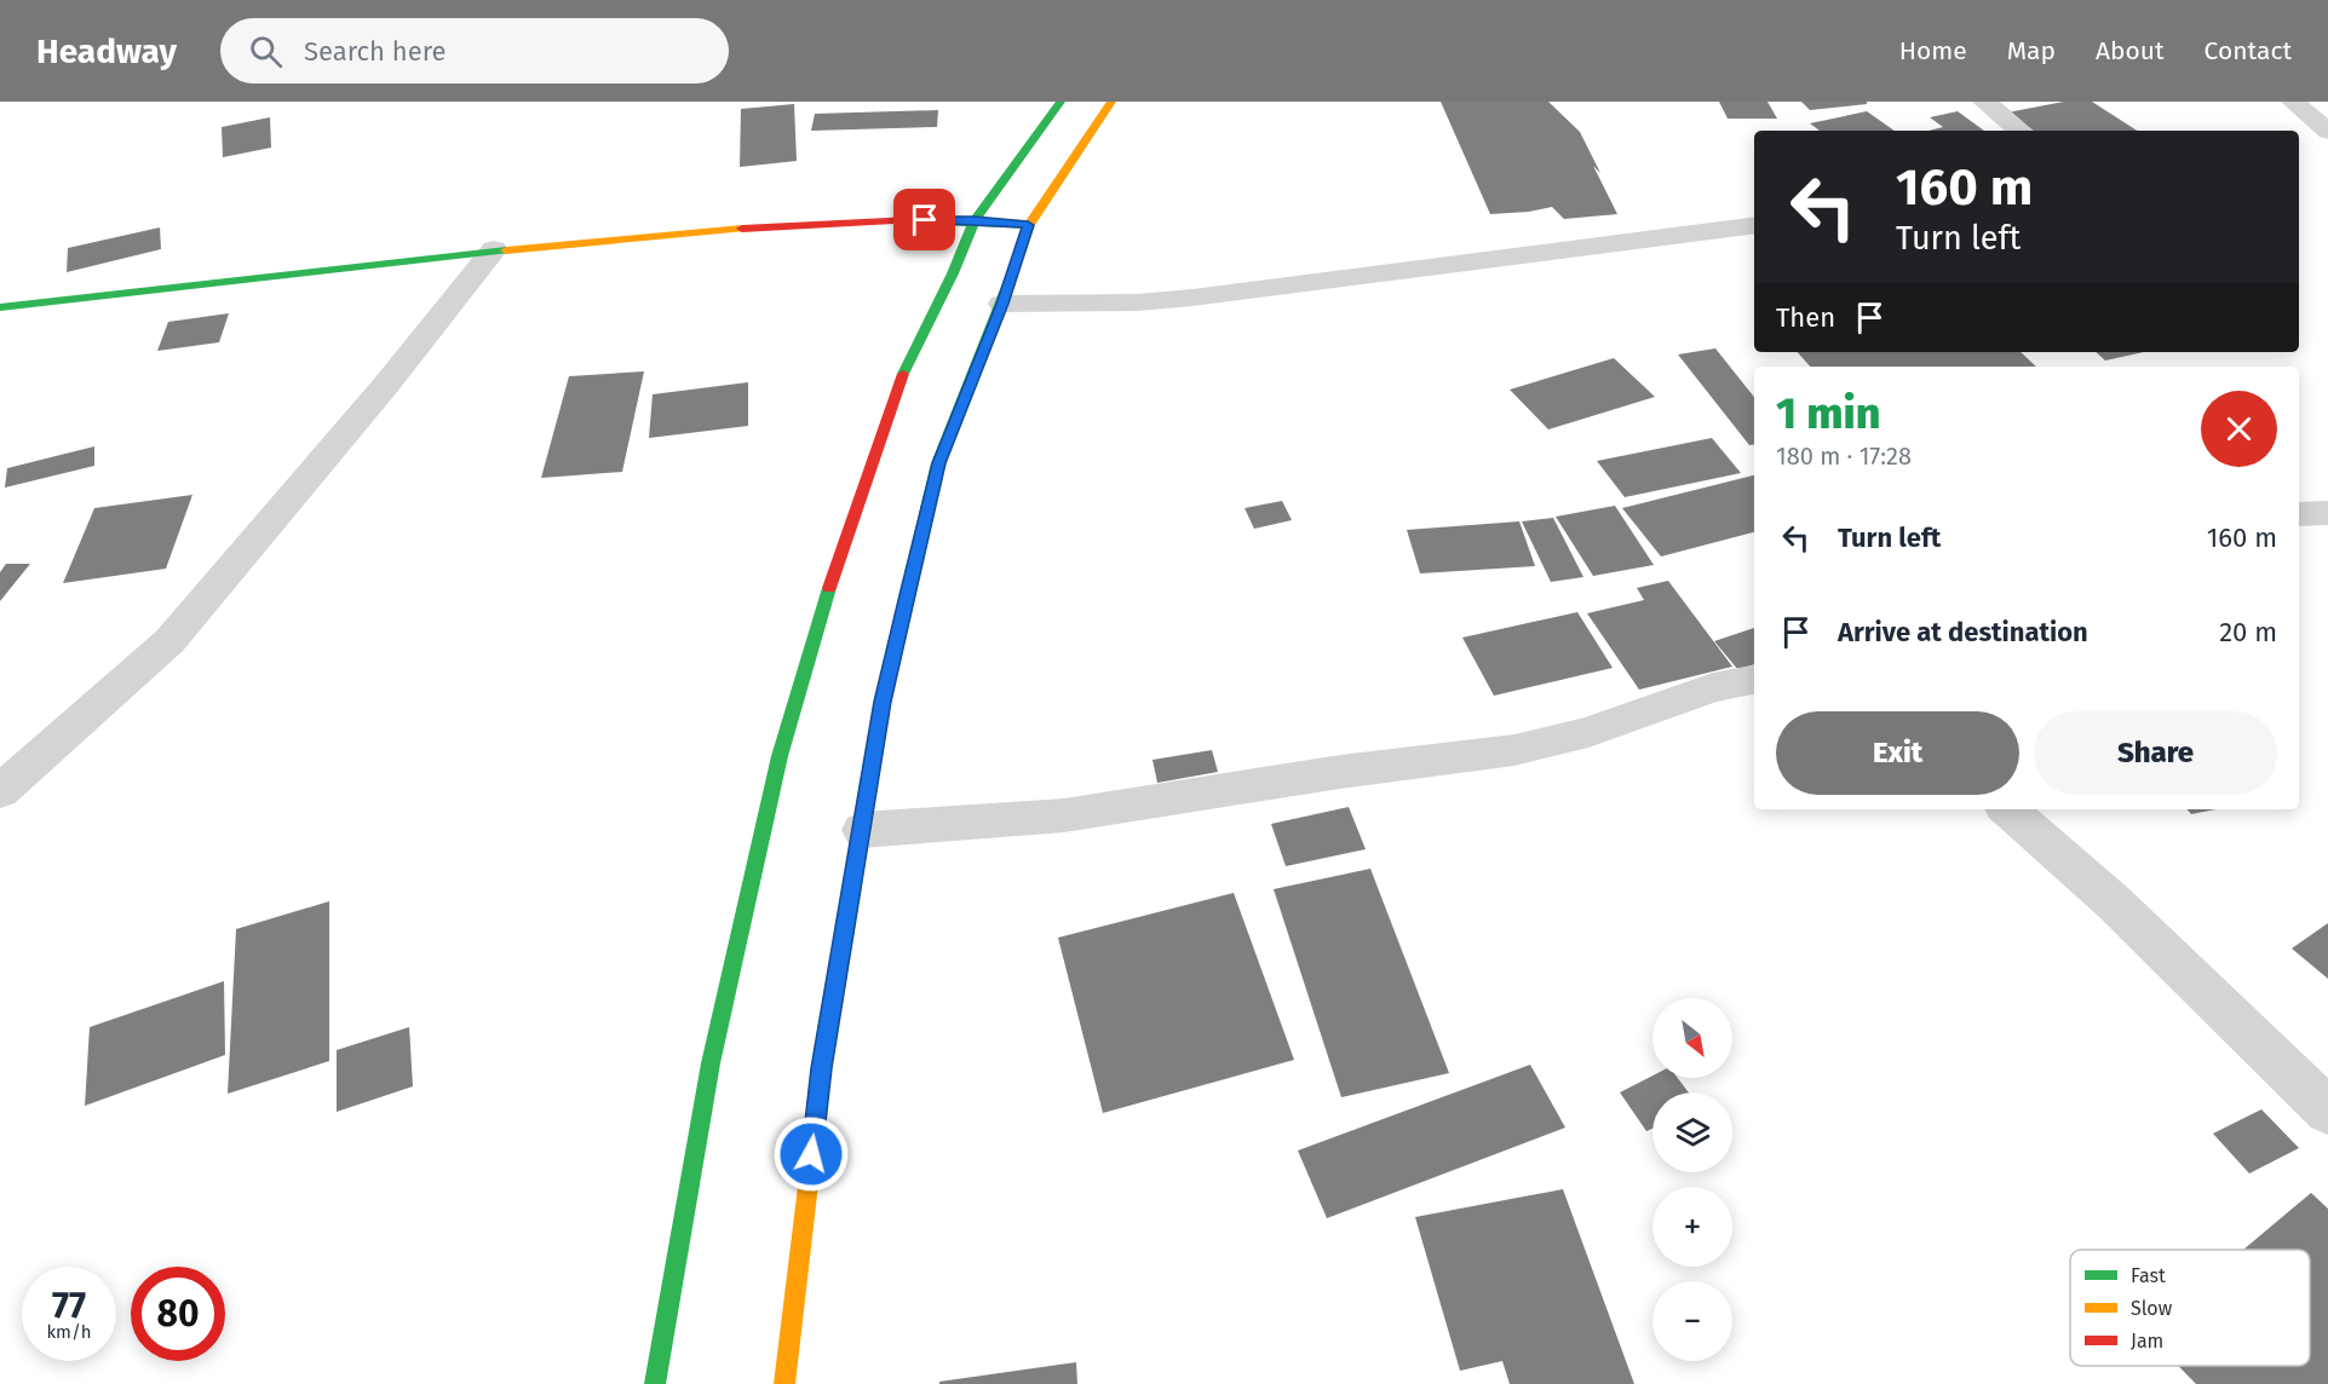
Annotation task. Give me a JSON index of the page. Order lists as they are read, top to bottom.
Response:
{
  "legend": ["Fast", "Slow", "Jam"],
  "north": "bottom right",
  "page": {
    "header": "Headway",
    "search": "Search here",
    "nav": [
      "Home",
      "Map",
      "About",
      "Contact"
    ],
    "turn": ["160 m", "Turn left"],
    "then": "Then",
    "heading": ["1 min", "180 m · 17:28"],
    "list": [
      {
        "name": "Turn left",
        "value": "160 m"
      },
      {
        "name": "Arrive at destination",
        "value": "20 m"
      }
    ],
    "buttons": ["Exit", "Share"],
    "map_buttons": ["+", "−"],
    "speed": "77 km/h",
    "limit": "80"
  }
}
